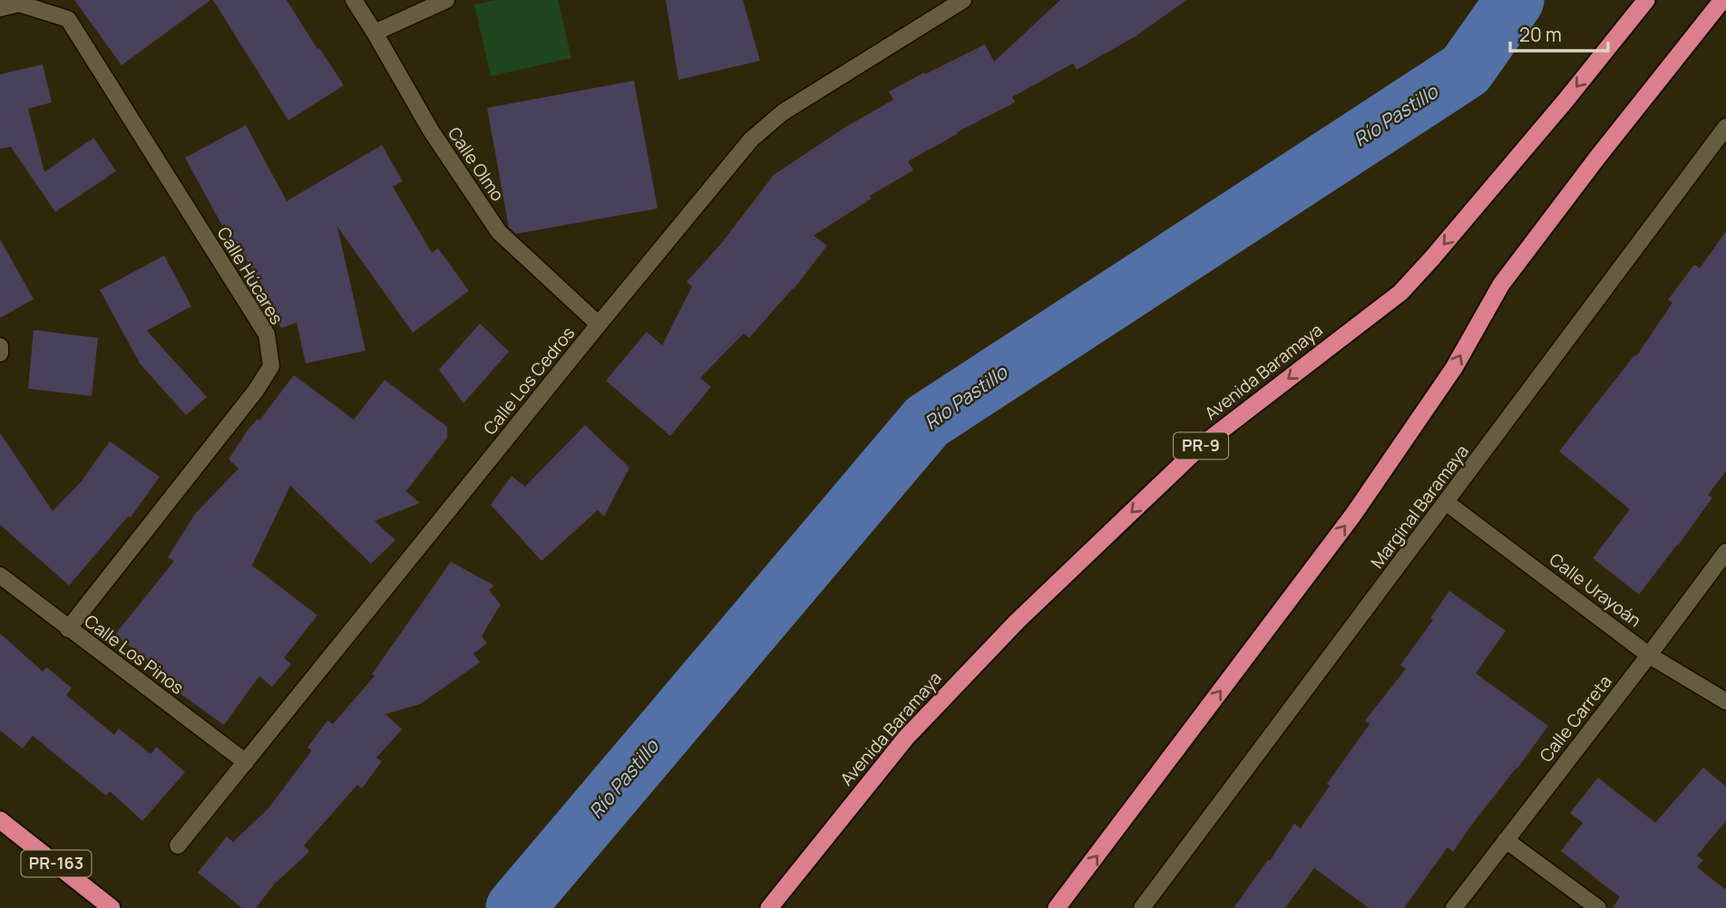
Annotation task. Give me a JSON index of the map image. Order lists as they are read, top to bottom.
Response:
{
  "streets": {
    "highway": ["Avenida Baramaya", "PR-9", "PR-163"],
    "street": [
      "Calle Olmo",
      "Calle Húcares",
      "Calle Los Cedros",
      "Marginal Baramaya",
      "Calle Urayoán",
      "Calle Los Pinos",
      "Calle Carreta"
    ]
  },
  "crossings": [
    ["Calle Olmo", "Calle Los Cedros"],
    ["Calle Húcares", "Calle Los Pinos"],
    ["Calle Los Cedros", "Calle Los Pinos"],
    ["Marginal Baramaya", "Calle Urayoán"],
    ["Calle Urayoán", "Calle Carreta"]
  ],
  "water": ["Río Pastillo"],
  "scale_bar": "20 m"
}
